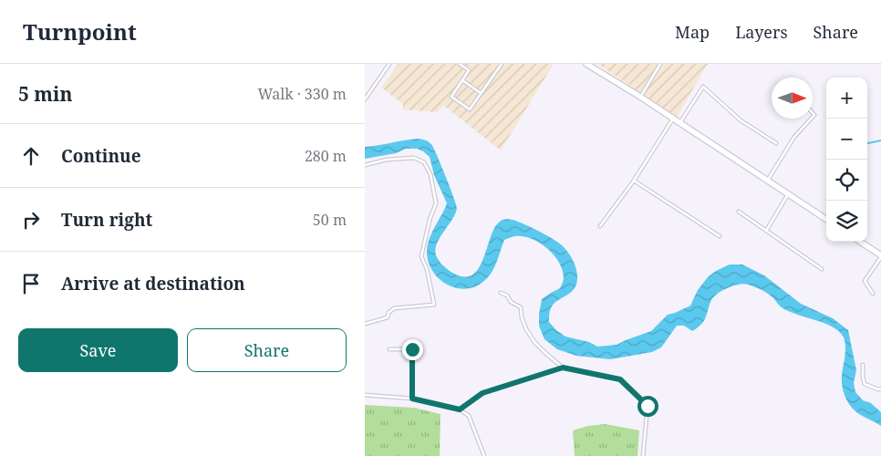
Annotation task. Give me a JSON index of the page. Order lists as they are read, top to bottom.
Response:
{
  "north": "right",
  "page": {
    "header": "Turnpoint",
    "nav": ["Map", "Layers", "Share"],
    "heading": ["5 min", "Walk · 330 m"],
    "map_buttons": ["+", "−"],
    "list": [
      ["Continue", "280 m"],
      ["Turn right", "50 m"],
      "Arrive at destination"
    ],
    "buttons": ["Save", "Share"]
  }
}
